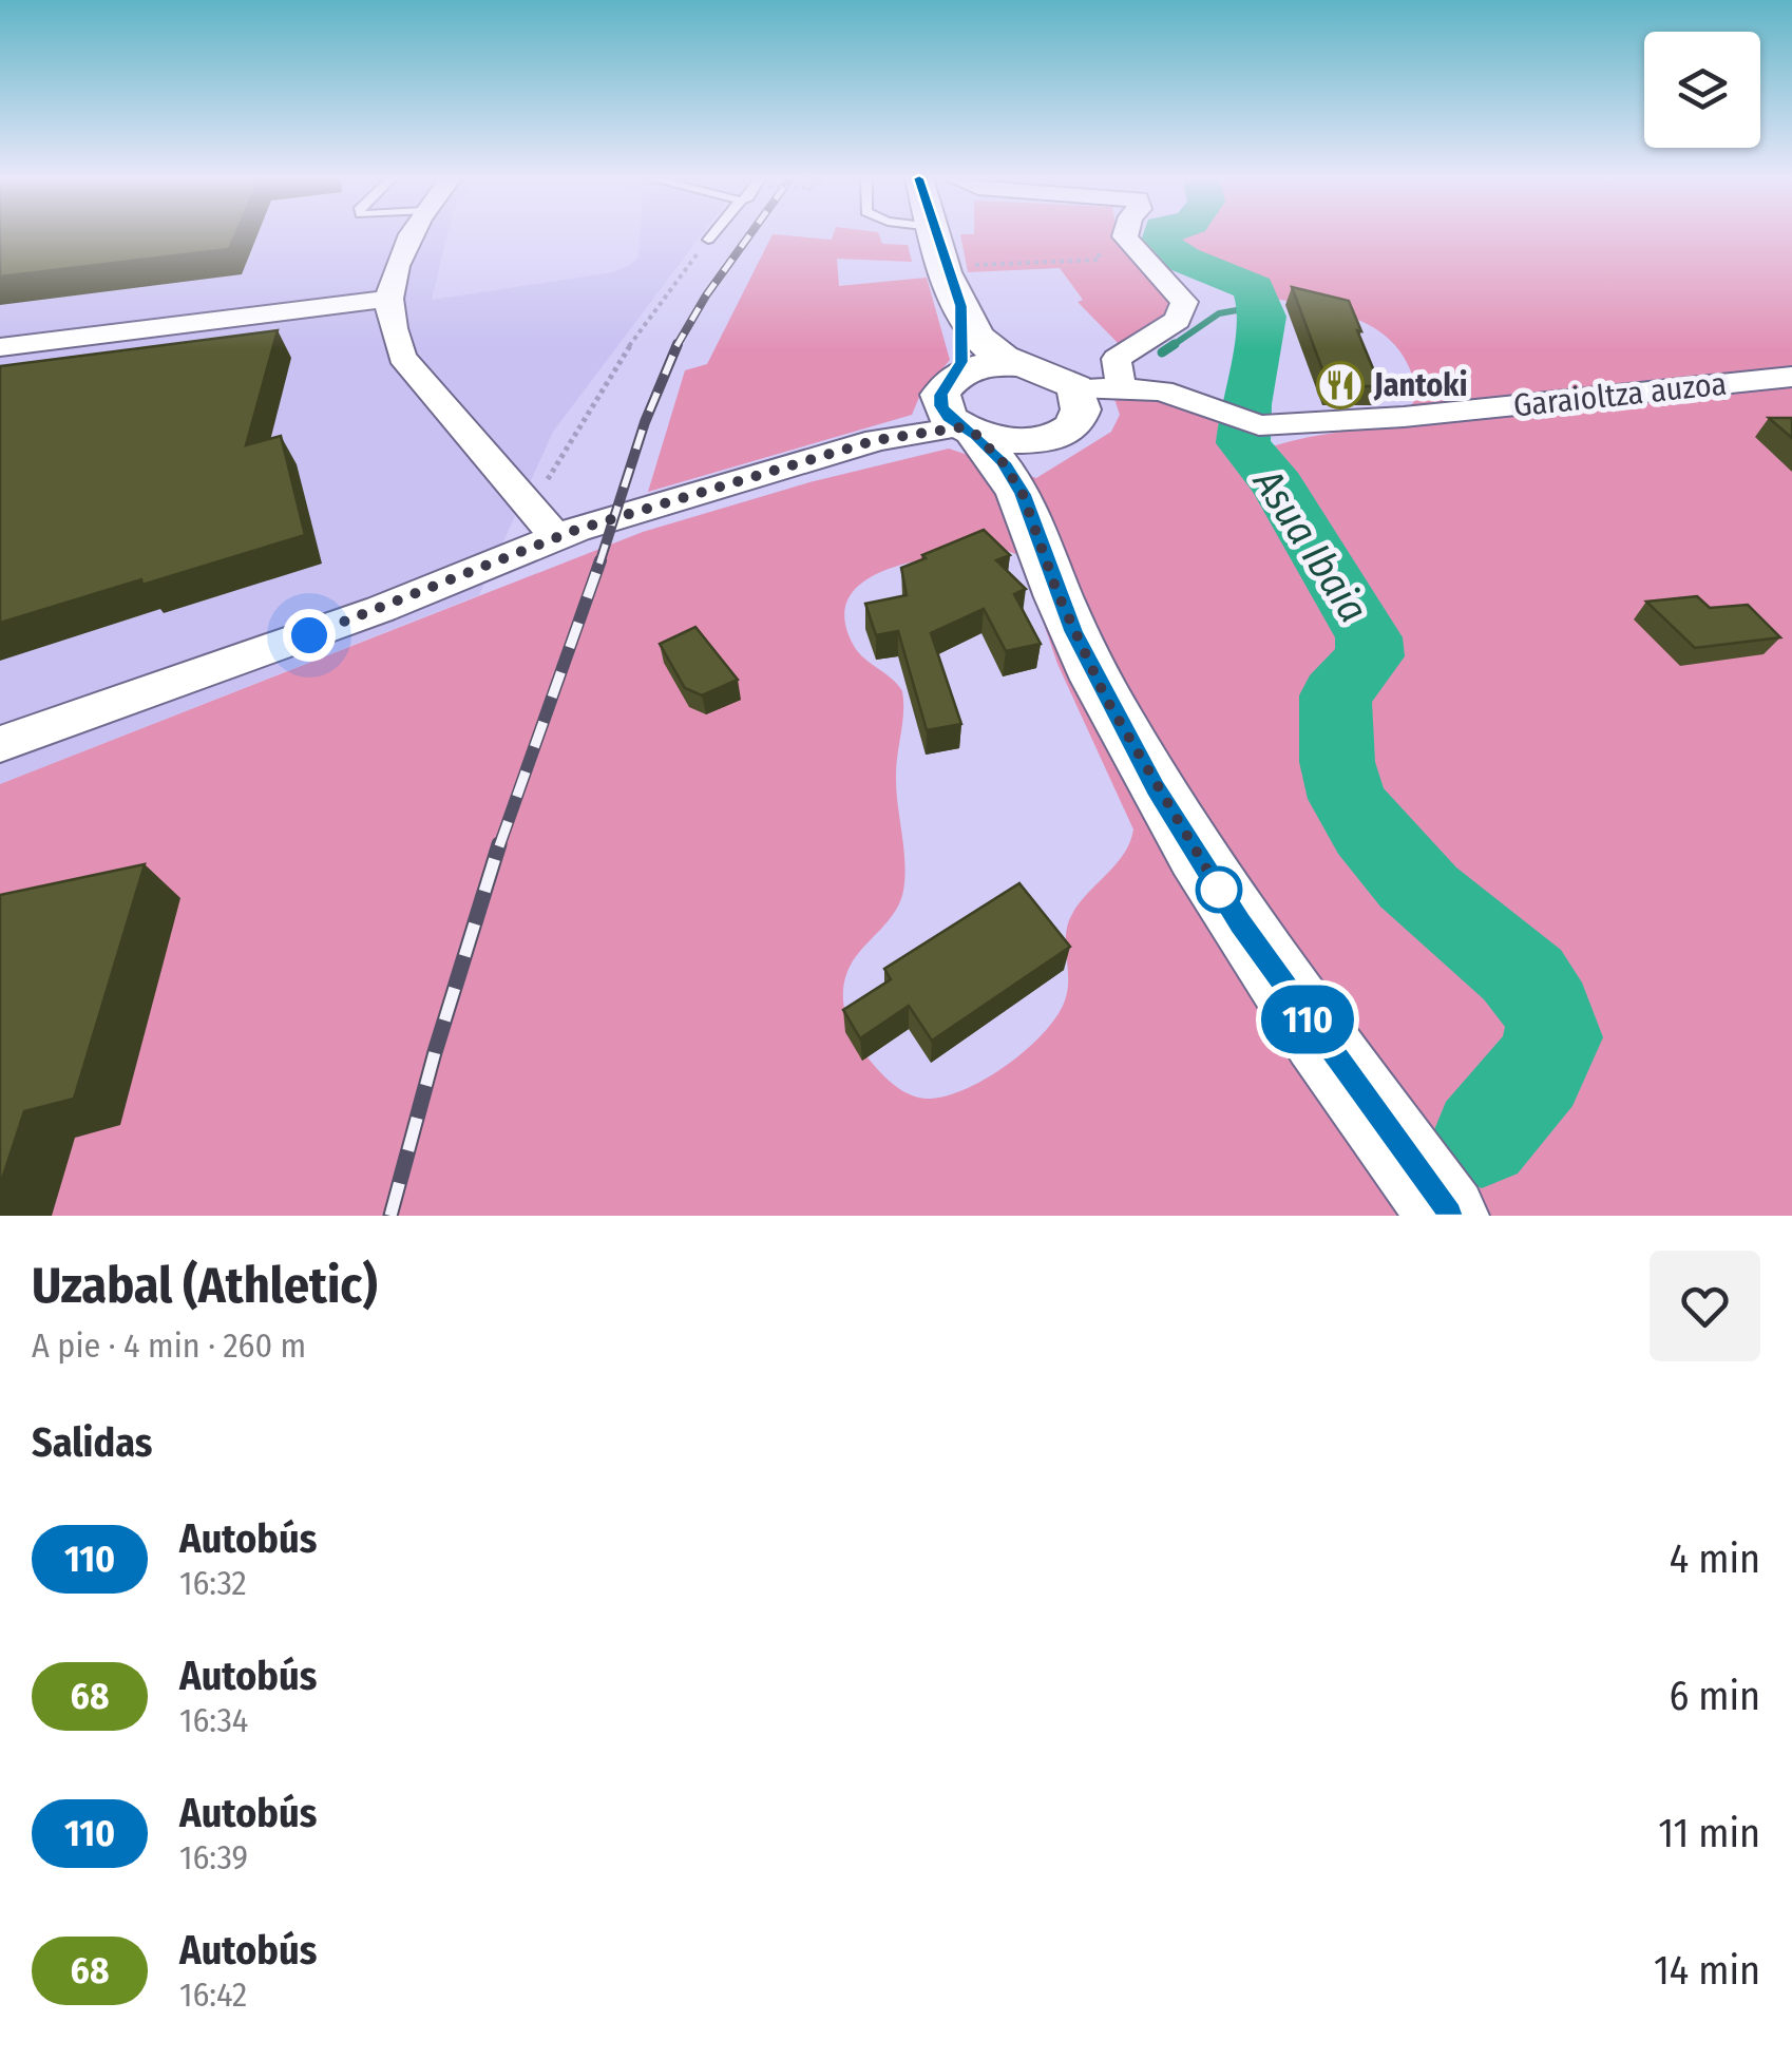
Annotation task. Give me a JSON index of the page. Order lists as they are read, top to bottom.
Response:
{
  "streets": {
    "street": ["Garaioltza auzoa"]
  },
  "water": ["Asua Ibaia"],
  "places": {
    "restaurant": ["Jantoki"]
  },
  "lines": ["bus line 110"],
  "page": {
    "on_map": "110",
    "heading": [
      ["Uzabal (Athletic)", "A pie · 4 min · 260 m"],
      "Salidas"
    ],
    "list": [
      {
        "mark": "110",
        "name": "Autobús",
        "note": "16:32",
        "value": "4 min"
      },
      {
        "mark": "68",
        "name": "Autobús",
        "note": "16:34",
        "value": "6 min"
      },
      {
        "mark": "110",
        "name": "Autobús",
        "note": "16:39",
        "value": "11 min"
      },
      {
        "mark": "68",
        "name": "Autobús",
        "note": "16:42",
        "value": "14 min"
      }
    ]
  }
}
